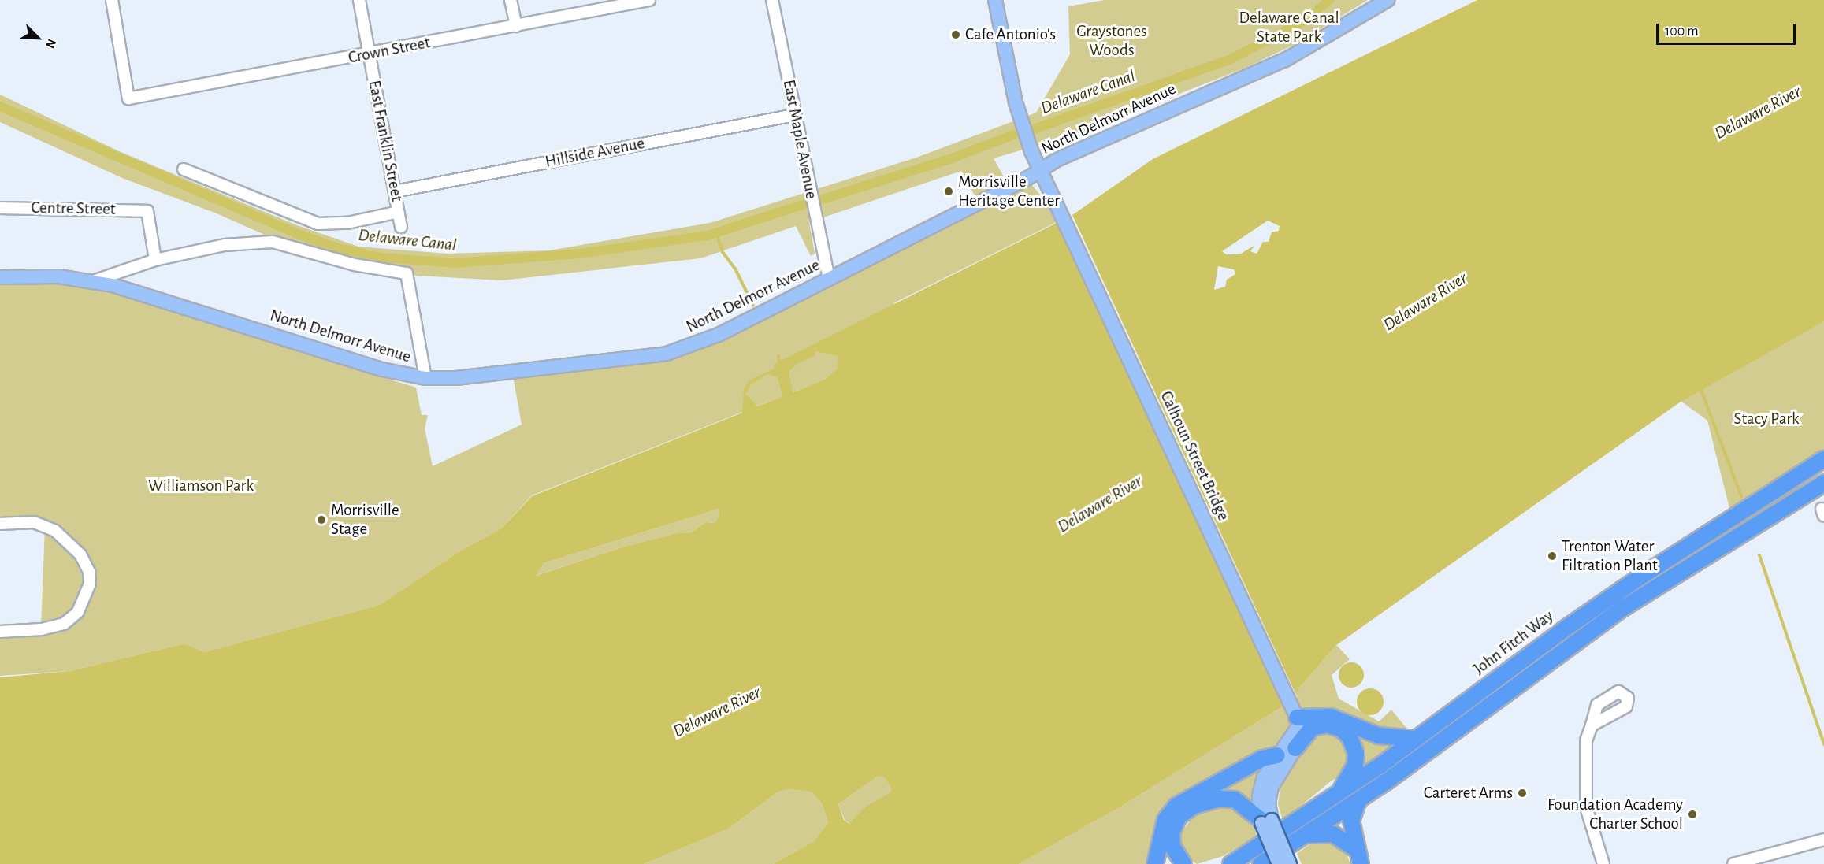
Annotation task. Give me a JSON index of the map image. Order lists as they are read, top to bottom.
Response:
{
  "streets": {
    "highway": ["John Fitch Way"],
    "main road": ["North Delmorr Avenue", "Calhoun Street Bridge"],
    "street": [
      "Crown Street",
      "East Maple Avenue",
      "East Franklin Street",
      "Hillside Avenue",
      "Centre Street"
    ]
  },
  "crossings": [
    ["Crown Street", "East Franklin Street"],
    ["North Delmorr Avenue", "East Maple Avenue"],
    ["North Delmorr Avenue", "Calhoun Street Bridge"],
    ["East Maple Avenue", "Hillside Avenue"],
    ["East Franklin Street", "Hillside Avenue"]
  ],
  "water": ["Delaware Canal", "Delaware River"],
  "parks": [
    "Delaware Canal State Park",
    "Graystones Woods",
    "Stacy Park",
    "Williamson Park"
  ],
  "places": [
    "Cafe Antonio's",
    "Morrisville Heritage Center",
    "Morrisville Stage",
    "Trenton Water Filtration Plant",
    "Carteret Arms",
    "Foundation Academy Charter School"
  ],
  "scale_bar": "100 m",
  "north": "bottom right"
}
